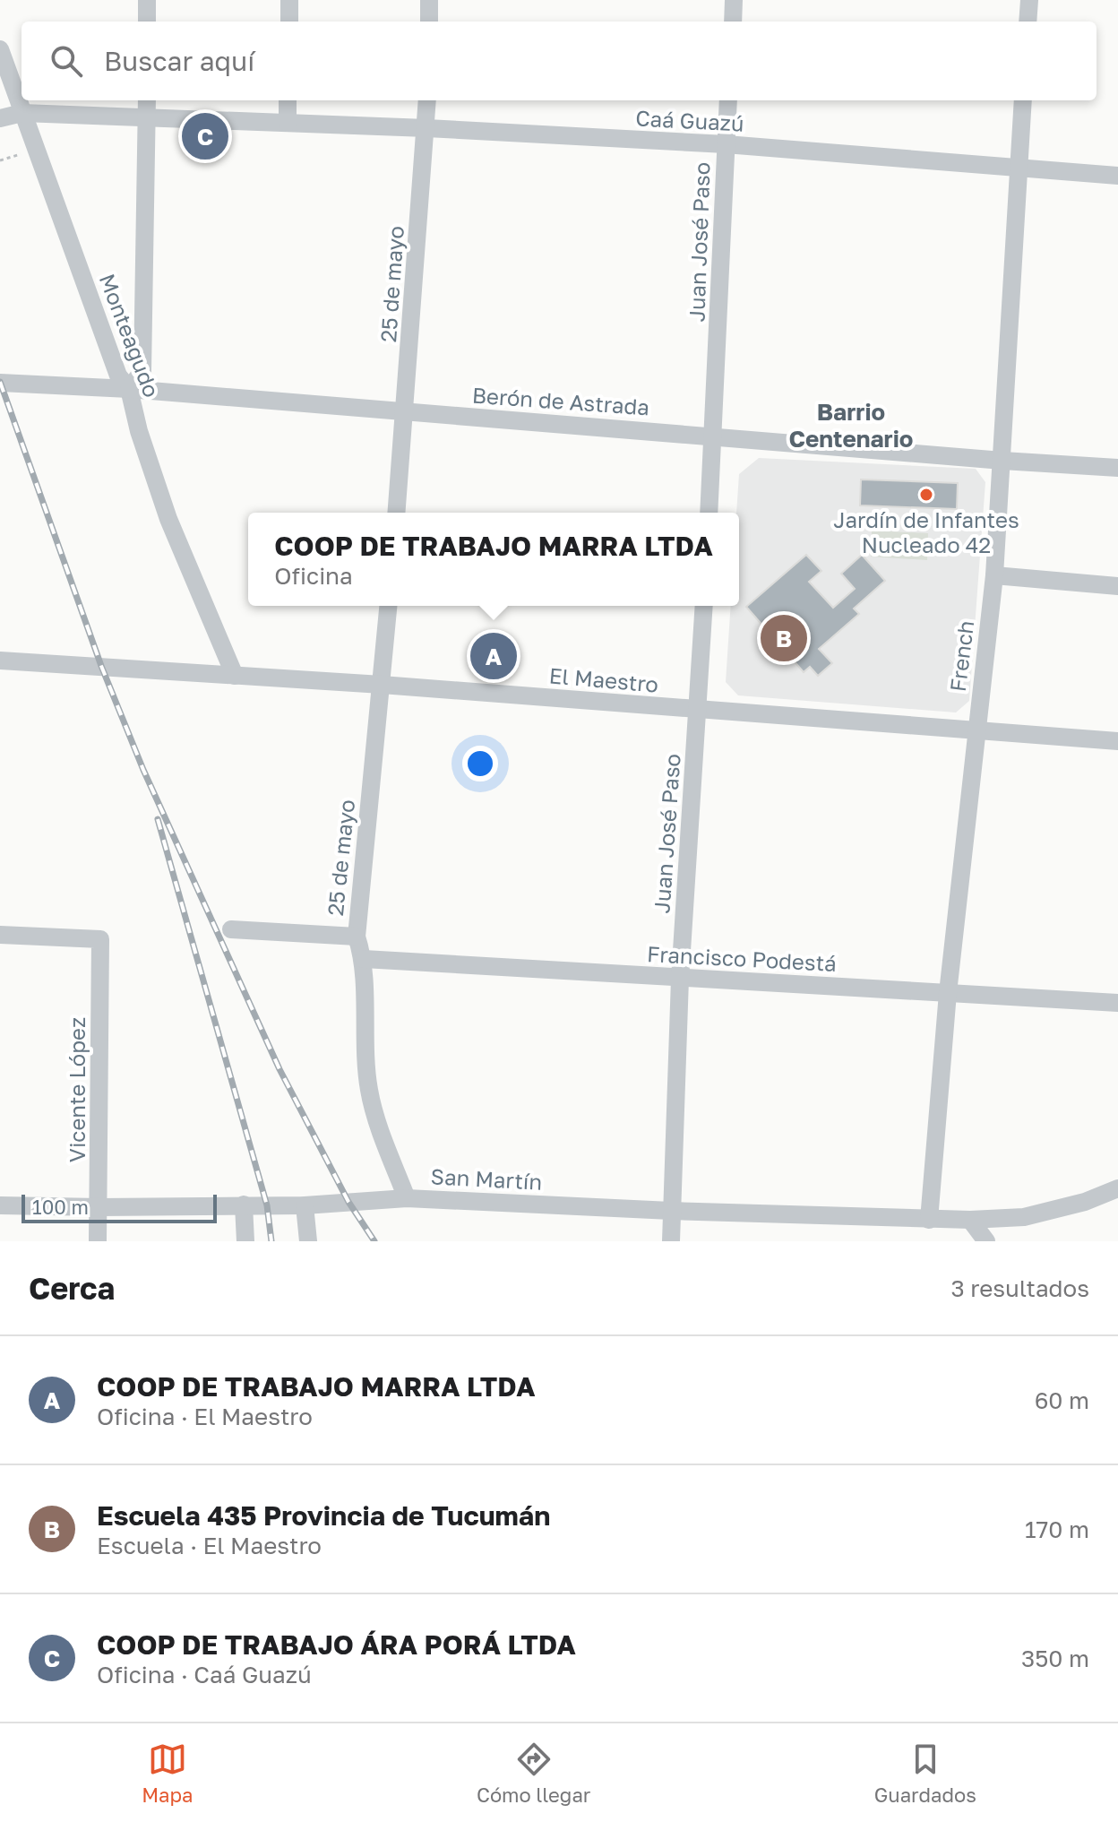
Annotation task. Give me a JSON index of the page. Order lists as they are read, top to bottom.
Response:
{
  "streets": {
    "street": [
      "Caá Guazú",
      "Juan José Paso",
      "25 de mayo",
      "Monteagudo",
      "Berón de Astrada",
      "French",
      "El Maestro",
      "Francisco Podestá",
      "Vicente López",
      "San Martín"
    ]
  },
  "crossings": [
    ["Caá Guazú", "Juan José Paso"],
    ["Caá Guazú", "25 de mayo"],
    ["Caá Guazú", "Monteagudo"],
    ["Caá Guazú", "French"],
    ["Juan José Paso", "Berón de Astrada"],
    ["Juan José Paso", "El Maestro"],
    ["Juan José Paso", "Francisco Podestá"],
    ["Juan José Paso", "San Martín"],
    ["25 de mayo", "Berón de Astrada"],
    ["25 de mayo", "El Maestro"],
    ["25 de mayo", "Francisco Podestá"],
    ["25 de mayo", "San Martín"],
    ["Monteagudo", "Berón de Astrada"],
    ["Monteagudo", "El Maestro"],
    ["Berón de Astrada", "French"],
    ["French", "El Maestro"],
    ["French", "Francisco Podestá"],
    ["French", "San Martín"],
    ["Vicente López", "San Martín"]
  ],
  "districts": ["Barrio Centenario"],
  "places": ["Jardín de Infantes Nucleado 42"],
  "scale_bar": "100 m",
  "page": {
    "search": "Buscar aquí",
    "pins": ["C", "B", "A"],
    "popup": ["COOP DE TRABAJO MARRA LTDA", "Oficina"],
    "scale": "100 m",
    "heading": ["Cerca", "3 resultados"],
    "list": [
      {
        "mark": "A",
        "name": "COOP DE TRABAJO MARRA LTDA",
        "note": "Oficina · El Maestro",
        "value": "60 m"
      },
      {
        "mark": "B",
        "name": "Escuela 435 Provincia de Tucumán",
        "note": "Escuela · El Maestro",
        "value": "170 m"
      },
      {
        "mark": "C",
        "name": "COOP DE TRABAJO ÁRA PORÁ LTDA",
        "note": "Oficina · Caá Guazú",
        "value": "350 m"
      }
    ],
    "nav": ["Mapa", "Cómo llegar", "Guardados"]
  }
}
